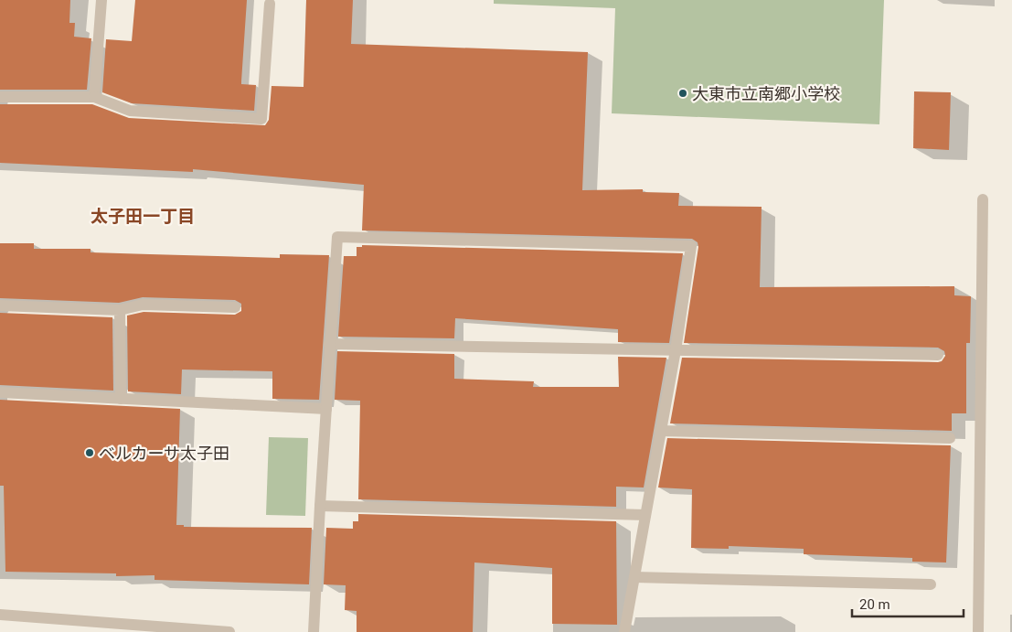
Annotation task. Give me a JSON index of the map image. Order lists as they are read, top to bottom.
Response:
{
  "districts": ["太子田一丁目"],
  "places": ["大東市立南郷小学校", "ベルカーサ太子田"],
  "scale_bar": "20 m"
}
